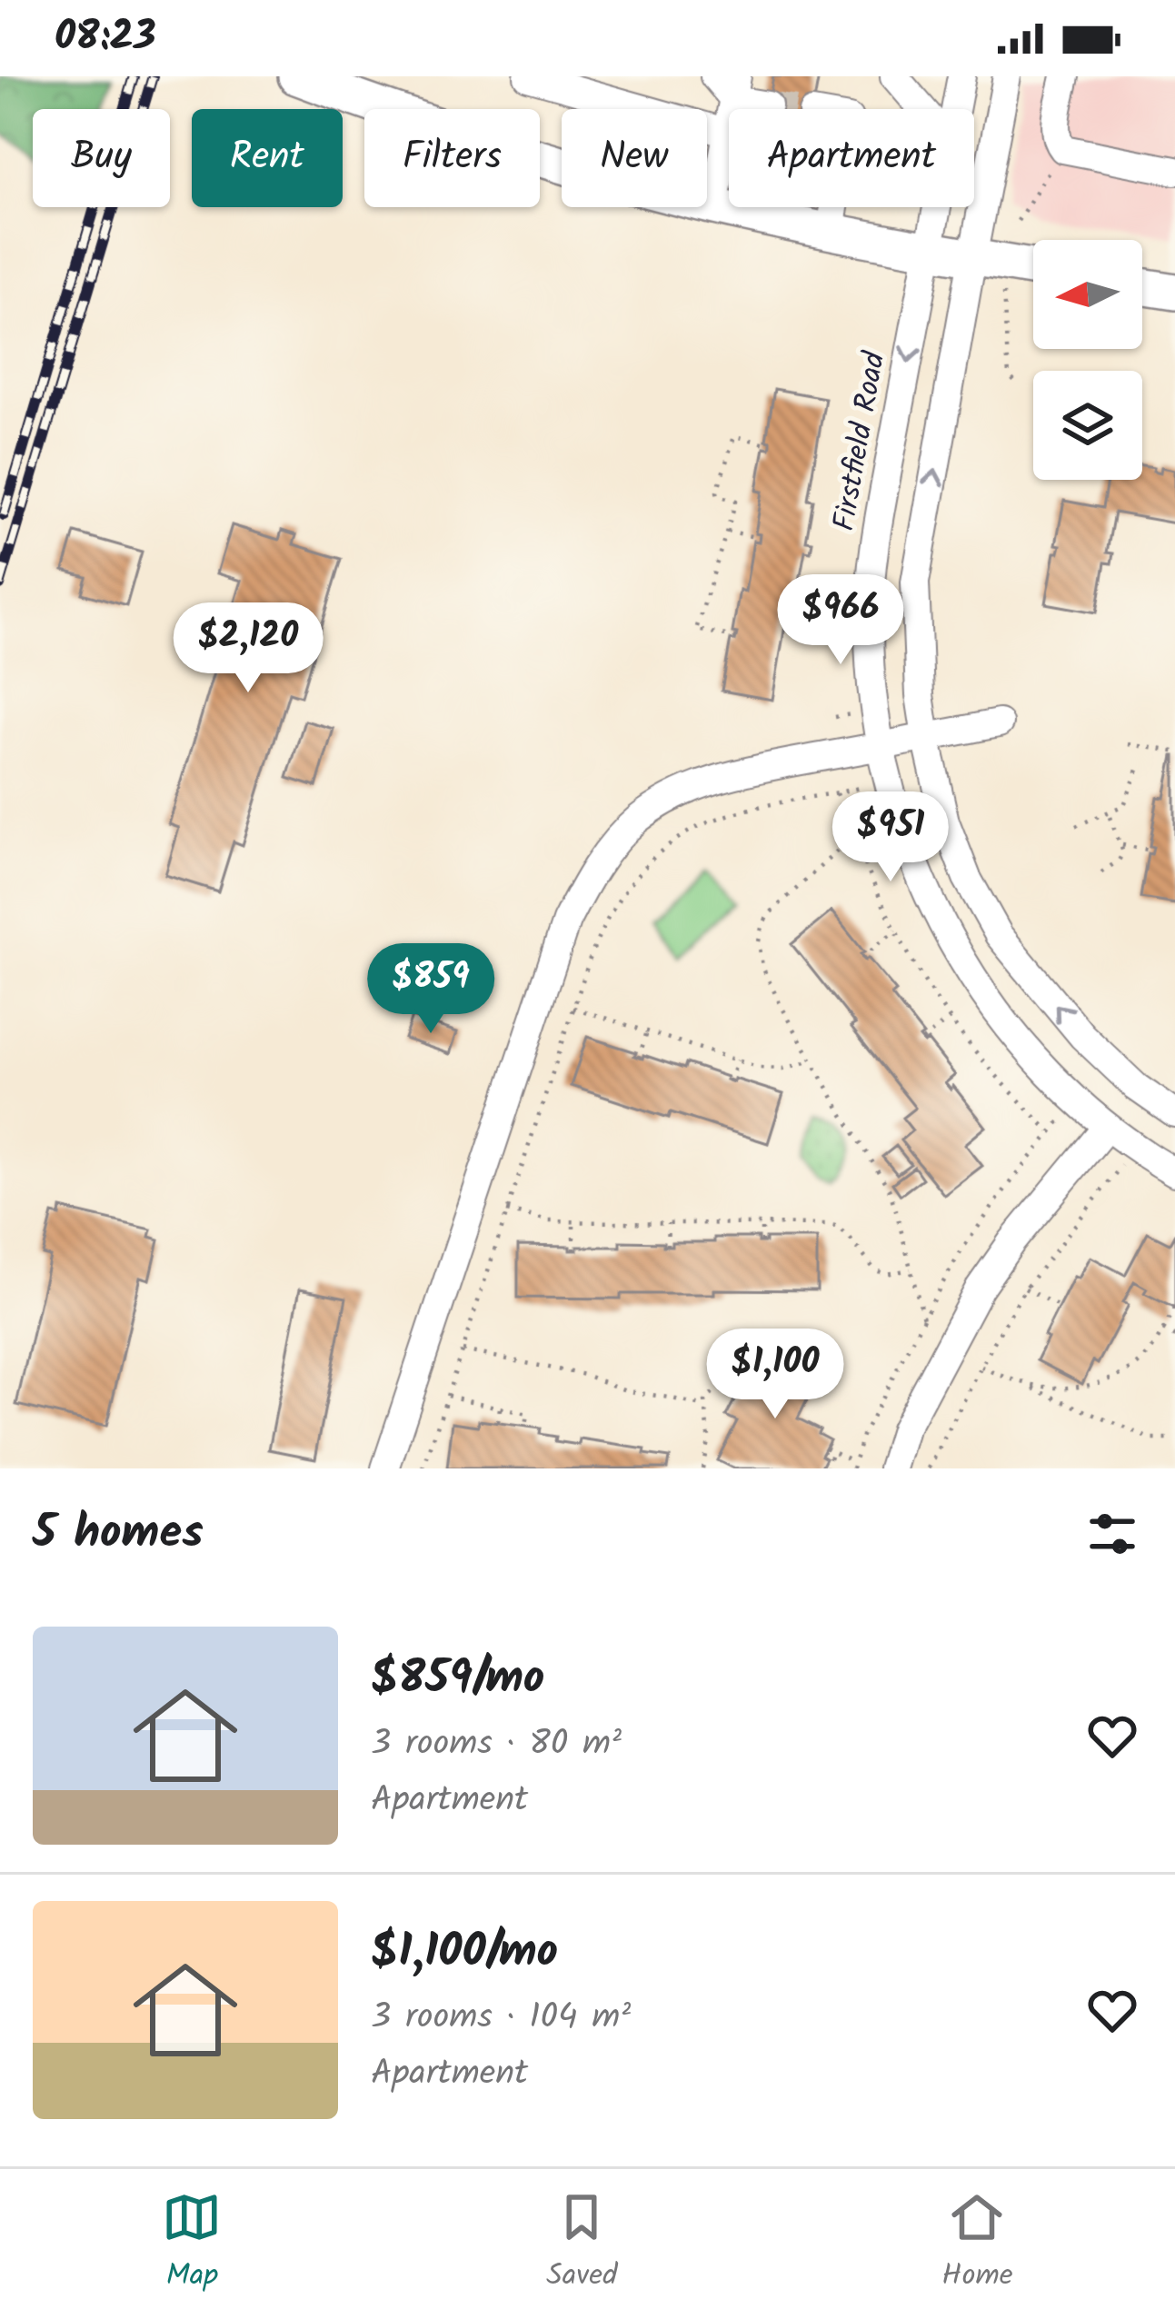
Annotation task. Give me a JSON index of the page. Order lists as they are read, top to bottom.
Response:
{
  "streets": {
    "street": ["Firstfield Road"]
  },
  "north": "left",
  "page": {
    "status": "08:23",
    "chip": [
      "Buy",
      "Rent",
      "Filters",
      "New",
      "Apartment"
    ],
    "price": [
      "$966",
      "$2,120",
      "$951",
      "$859",
      "$1,100"
    ],
    "heading": "5 homes",
    "list": [
      {
        "name": "$859/mo",
        "note": "3 rooms · 80 m² · Apartment"
      },
      {
        "name": "$1,100/mo",
        "note": "3 rooms · 104 m² · Apartment"
      }
    ],
    "tabs": ["Map", "Saved", "Home"]
  }
}
